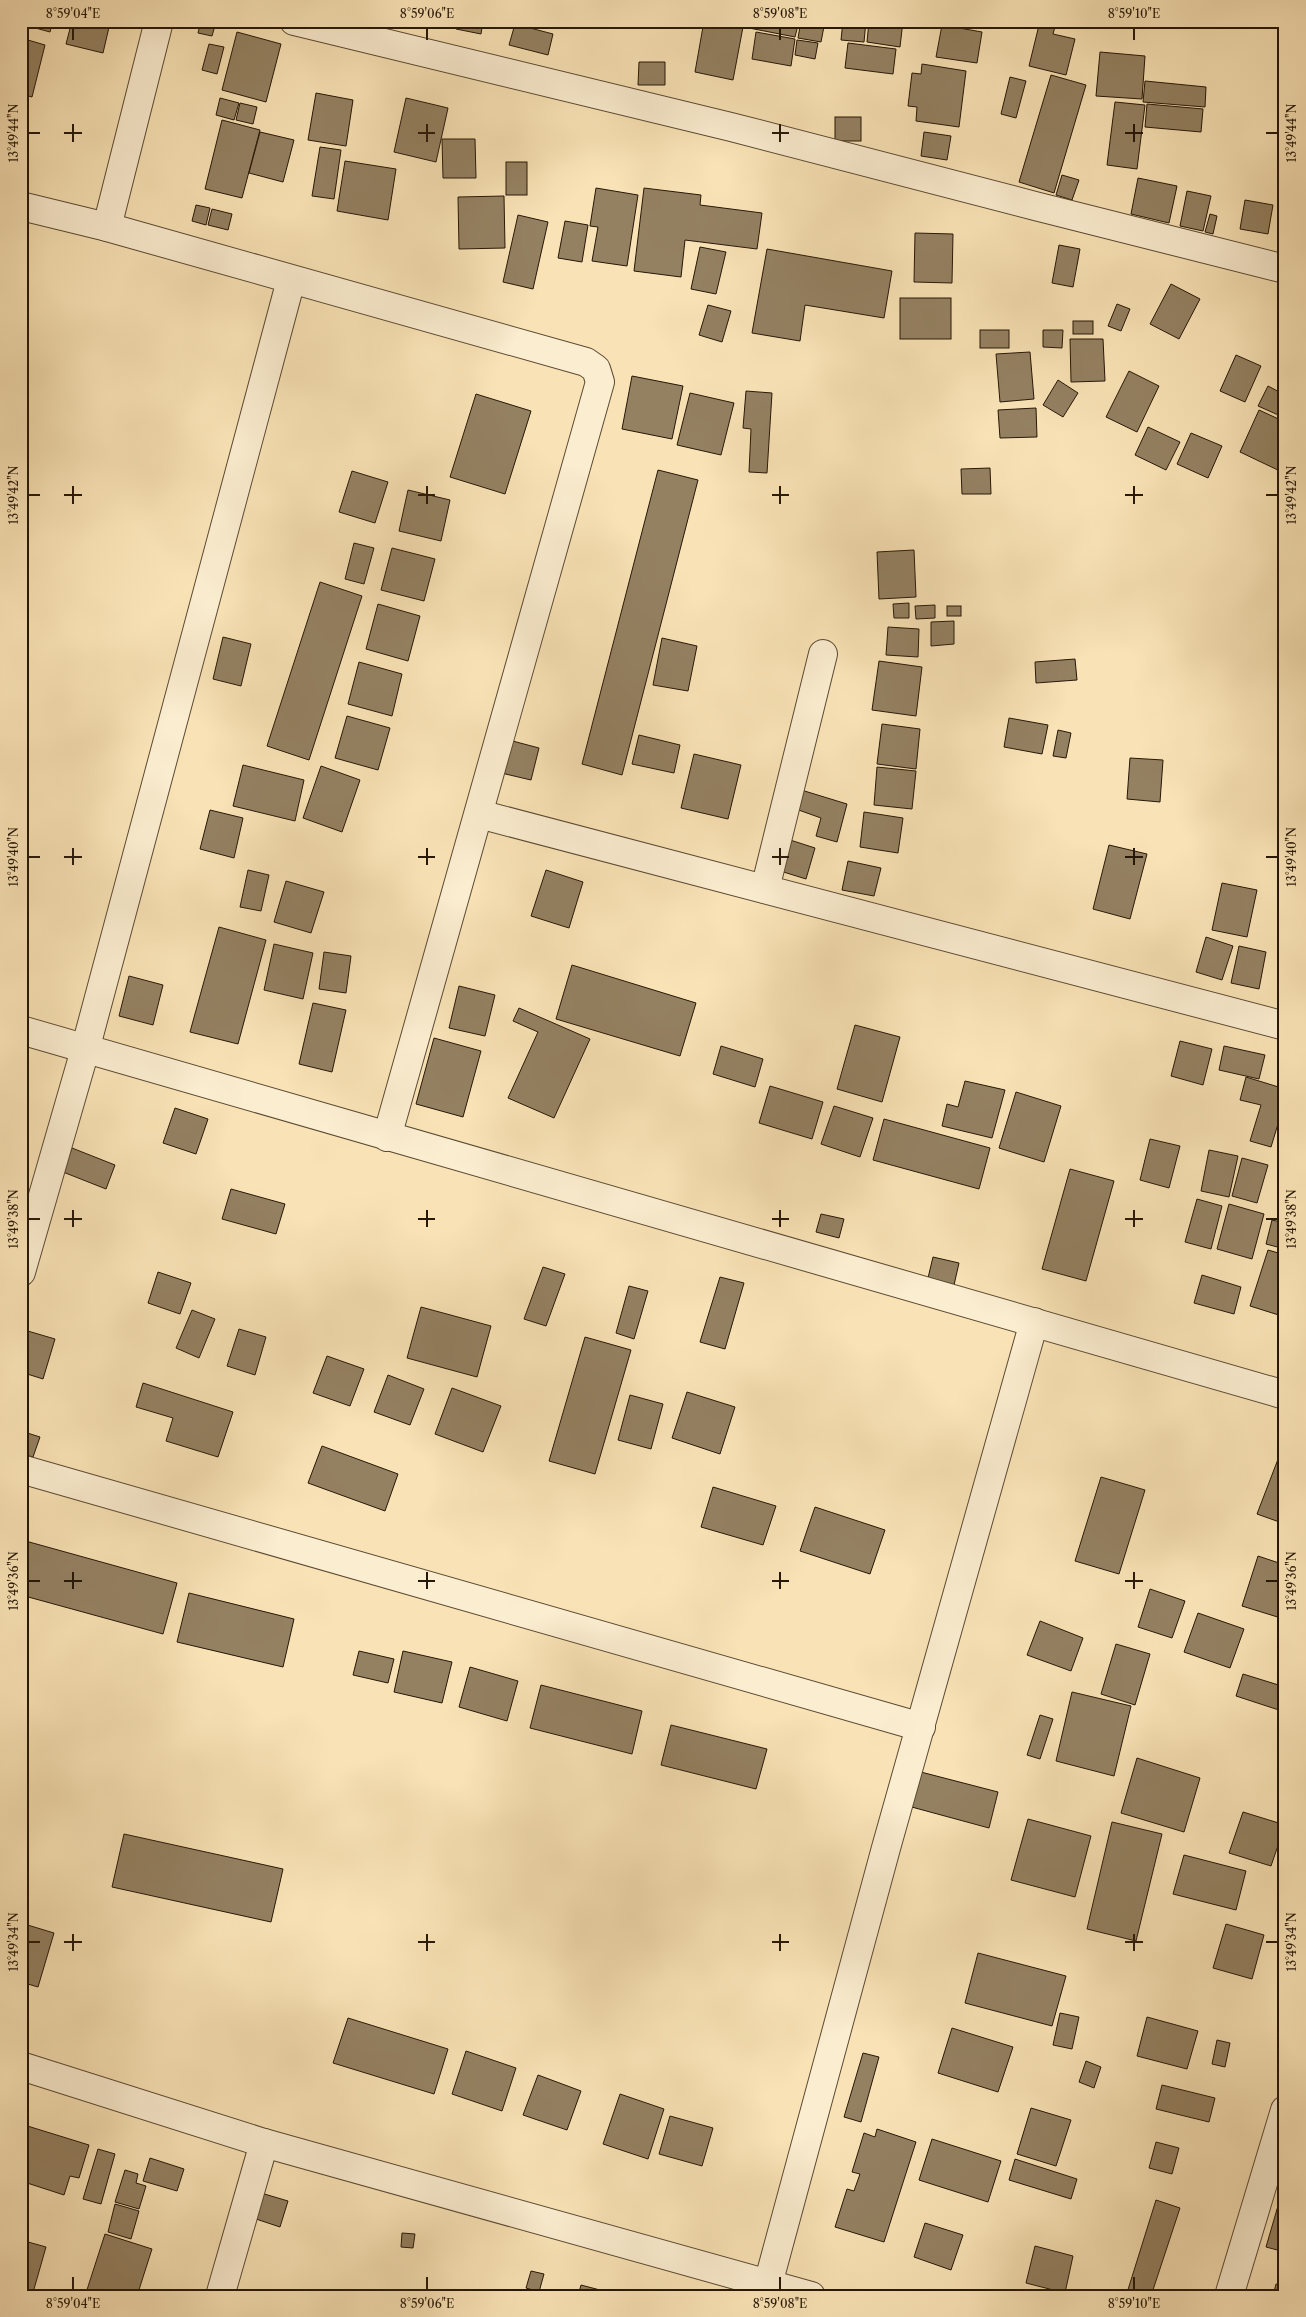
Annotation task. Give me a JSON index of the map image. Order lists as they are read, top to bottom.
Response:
{
  "coordinates": [
    "8°59'04\"E",
    "8°59'06\"E",
    "8°59'08\"E",
    "8°59'10\"E",
    "13°49'44\"N",
    "13°49'42\"N",
    "13°49'40\"N",
    "13°49'38\"N",
    "13°49'36\"N",
    "13°49'34\"N"
  ]
}
